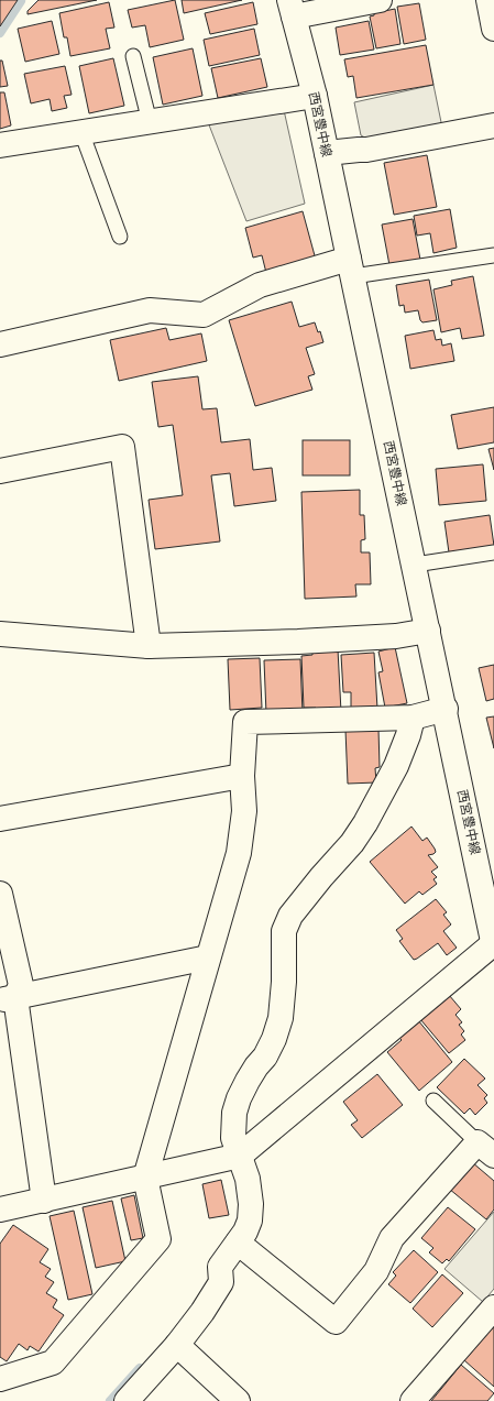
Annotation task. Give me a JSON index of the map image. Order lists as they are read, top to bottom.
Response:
{
  "streets": {
    "street": ["西宮豊中線"]
  }
}
